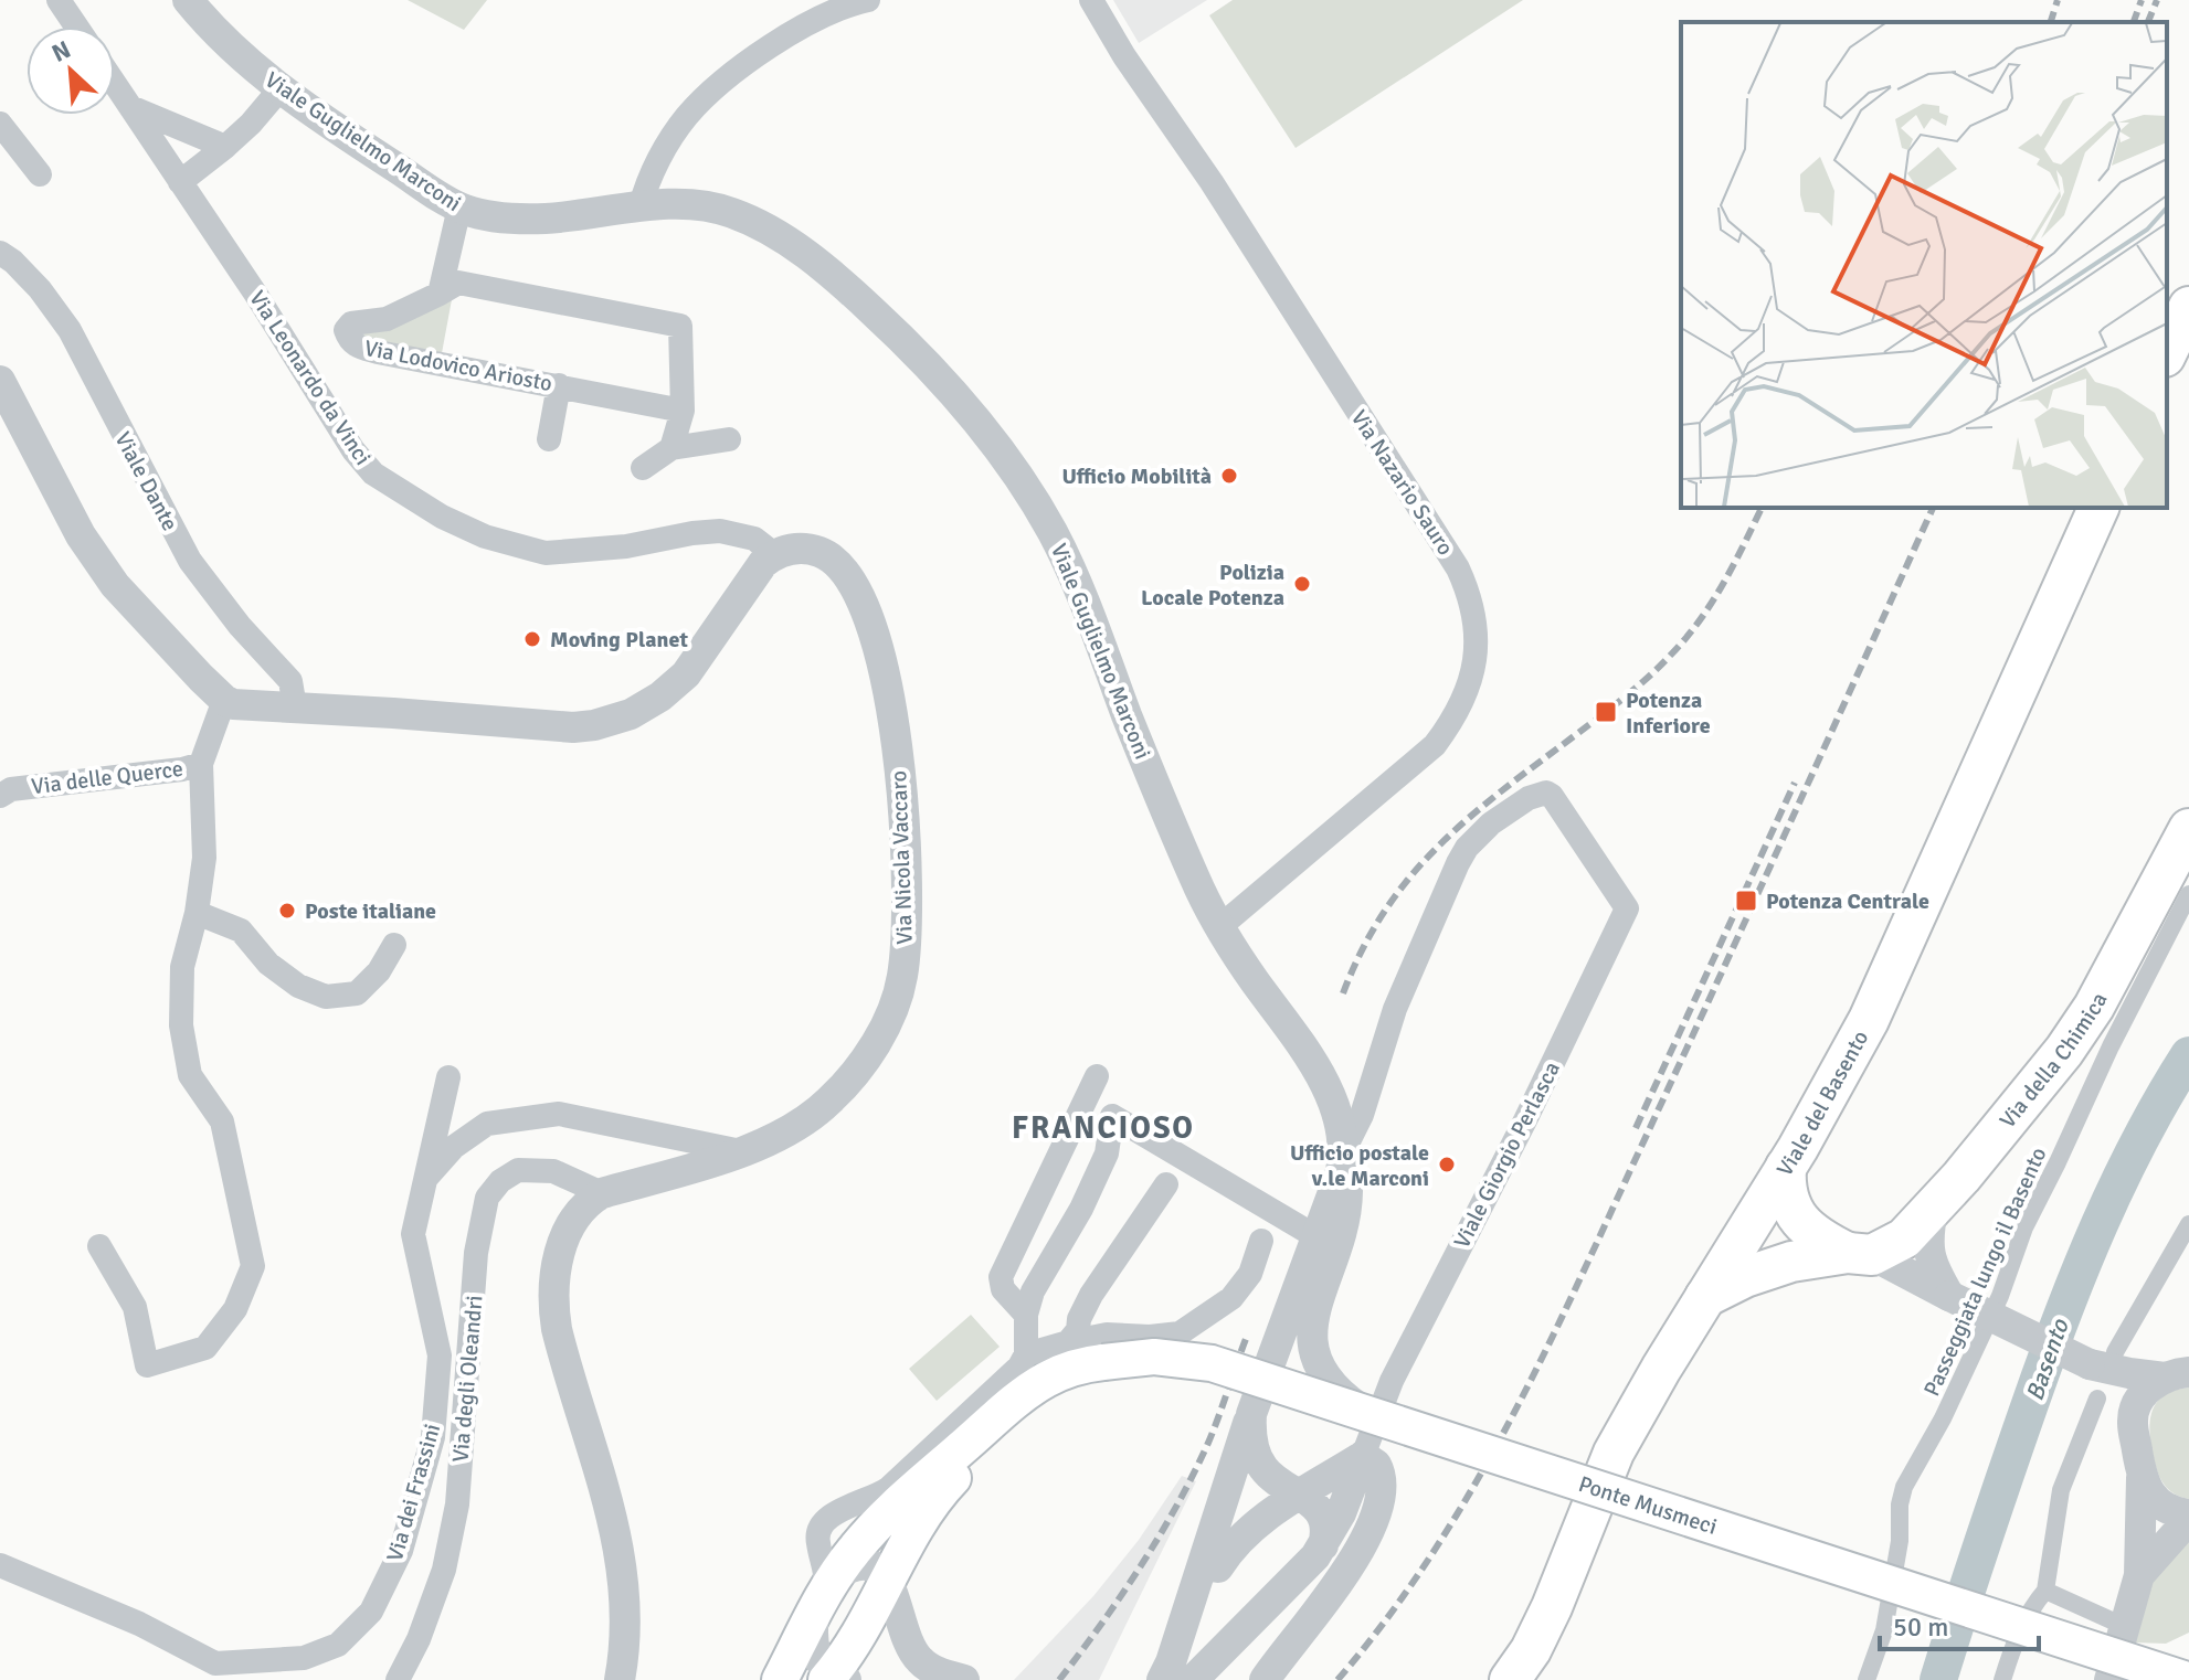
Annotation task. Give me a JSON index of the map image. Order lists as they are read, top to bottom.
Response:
{
  "streets": {
    "main road": ["Via della Chimica", "Viale del Basento", "Ponte Musmeci"],
    "street": [
      "Viale Guglielmo Marconi",
      "Via Lodovico Ariosto",
      "Via Leonardo da Vinci",
      "Viale Dante",
      "Via Nazario Sauro",
      "Via delle Querce",
      "Via Nicola Vaccaro",
      "Viale Giorgio Perlasca",
      "Passeggiata lungo il Basento",
      "Via degli Oleandri",
      "Via dei Frassini"
    ]
  },
  "crossings": [
    ["Viale Guglielmo Marconi", "Via Nazario Sauro"],
    ["Viale Guglielmo Marconi", "Viale Giorgio Perlasca"],
    ["Via Leonardo da Vinci", "Via Nicola Vaccaro"],
    ["Via Nicola Vaccaro", "Via degli Oleandri"],
    ["Via Nicola Vaccaro", "Via dei Frassini"],
    ["Viale Giorgio Perlasca", "Ponte Musmeci"]
  ],
  "districts": ["FRANCIOSO"],
  "water": ["Basento"],
  "places": {
    "other": [
      "Ufficio Mobilità",
      "Polizia Locale Potenza",
      "Moving Planet",
      "Poste italiane",
      "Ufficio postale v.le Marconi"
    ],
    "transit": ["Potenza Inferiore", "Potenza Centrale"]
  },
  "scale_bar": "50 m",
  "north": "top left"
}
